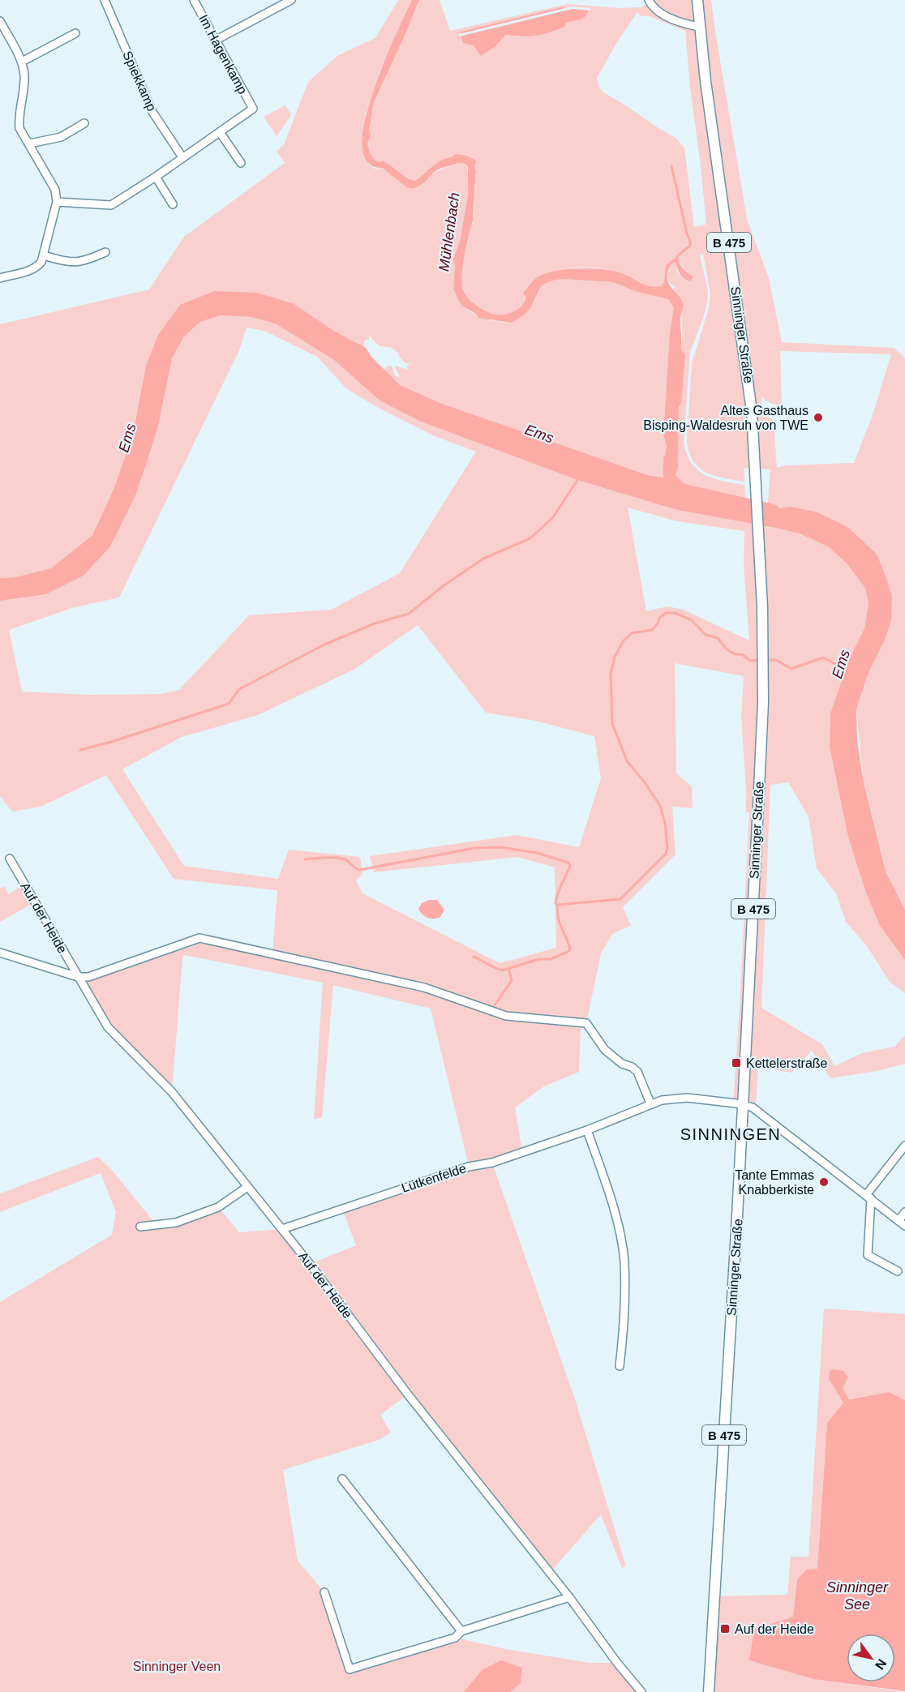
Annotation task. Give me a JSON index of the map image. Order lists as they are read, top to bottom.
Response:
{
  "streets": {
    "main road": ["B 475", "Sinninger Straße"],
    "street": [
      "Im Hagenkamp",
      "Spiekkamp",
      "Auf der Heide",
      "Lütkenfelde"
    ]
  },
  "crossings": [
    ["Sinninger Straße", "Lütkenfelde"],
    ["Auf der Heide", "Lütkenfelde"]
  ],
  "districts": ["SINNINGEN"],
  "water": ["Mühlenbach", "Ems", "Sinninger See"],
  "parks": ["Sinninger Veen"],
  "places": {
    "other": ["Altes Gasthaus Bisping-Waldesruh von TWE", "Tante Emmas Knabberkiste"],
    "transit": ["Kettelerstraße", "Auf der Heide"]
  },
  "north": "bottom right"
}
